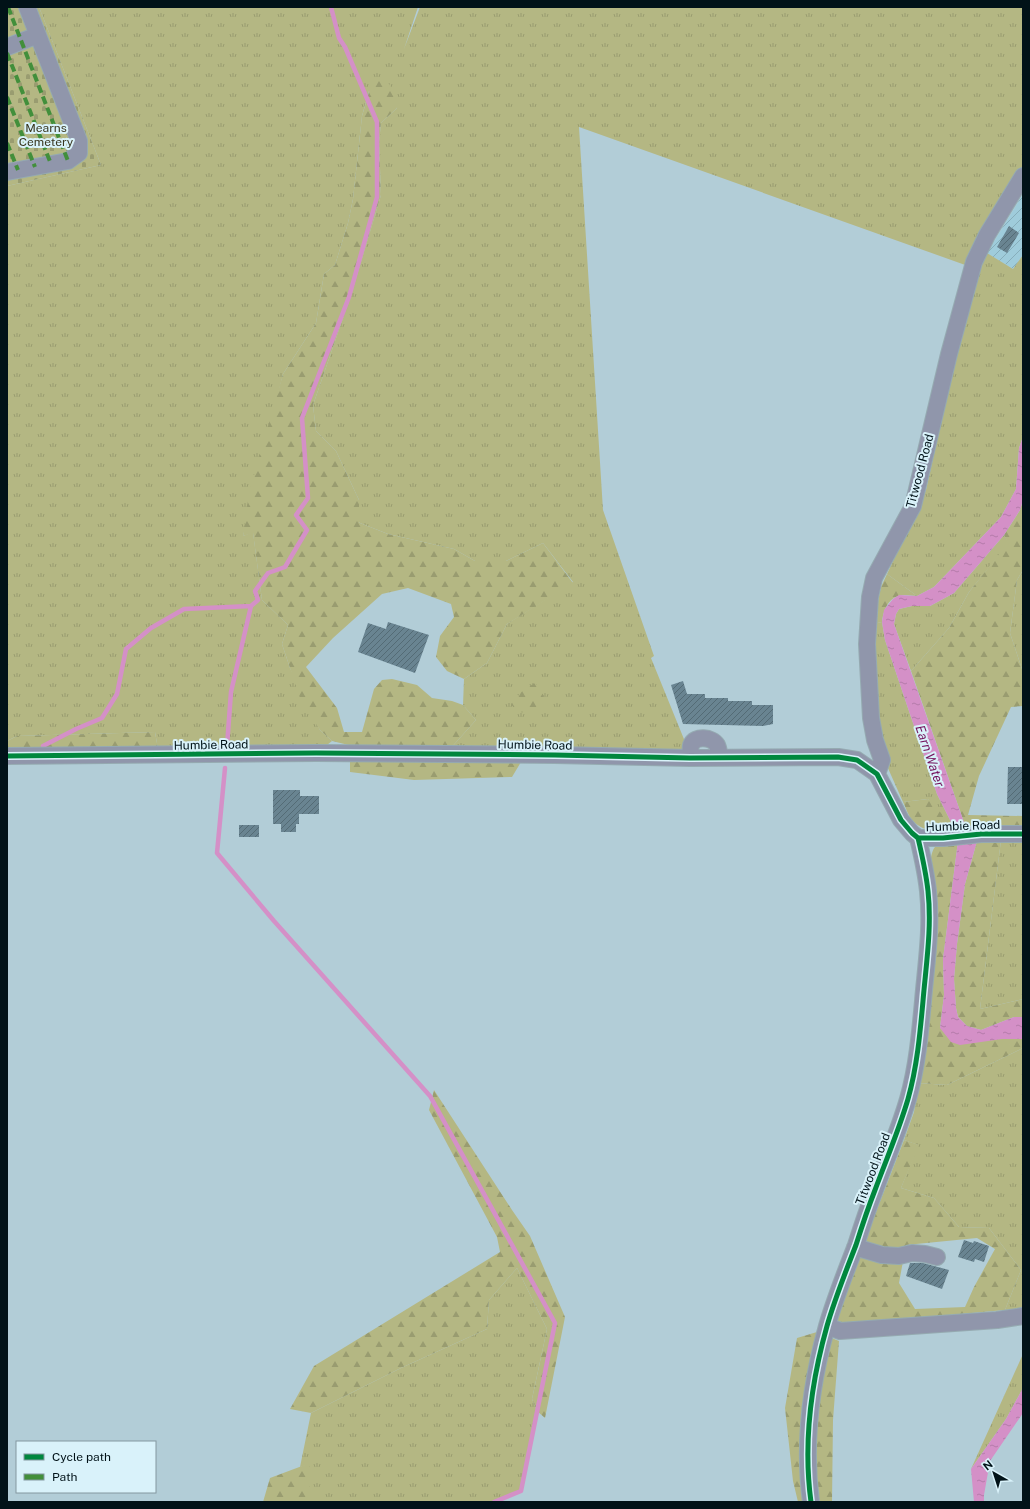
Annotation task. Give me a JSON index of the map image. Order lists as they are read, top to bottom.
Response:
{
  "streets": {
    "street": ["Titwood Road", "Humbie Road"]
  },
  "crossings": [
    ["Titwood Road", "Humbie Road"]
  ],
  "water": ["Earn Water"],
  "parks": ["Mearns Cemetery"],
  "legend": ["Cycle path", "Path"],
  "north": "top left"
}
